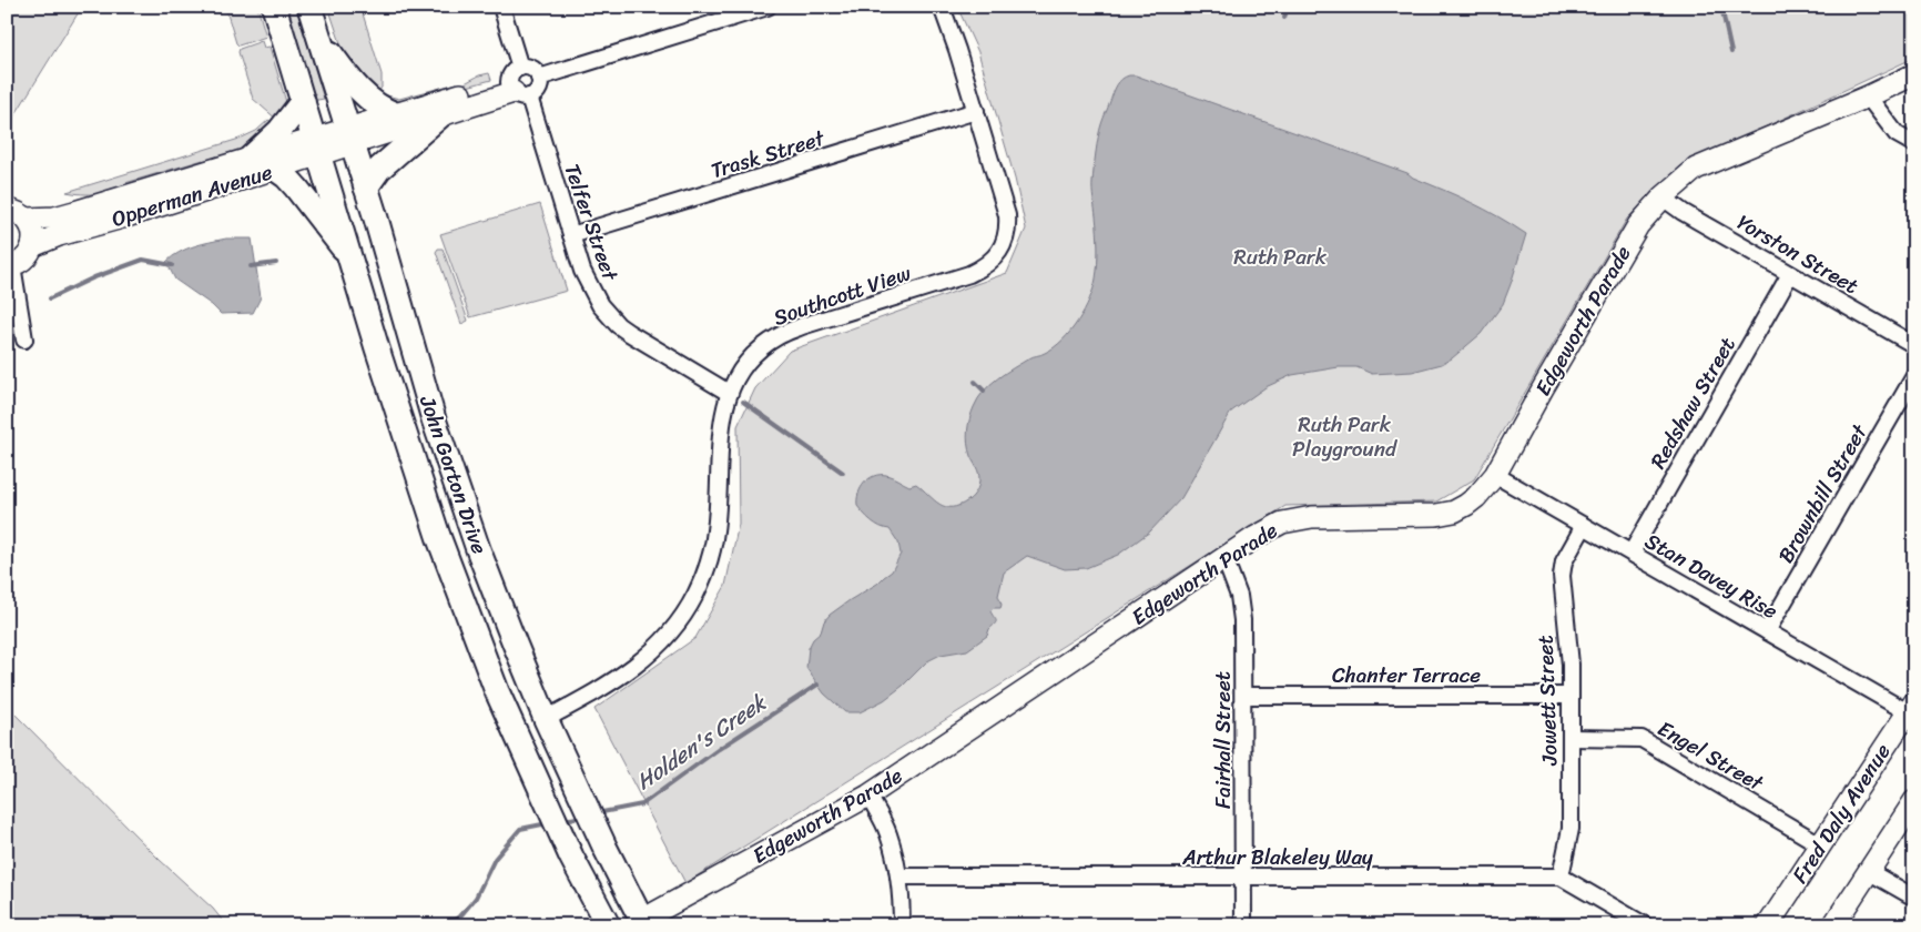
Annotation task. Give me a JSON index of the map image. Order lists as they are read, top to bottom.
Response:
{
  "streets": {
    "main road": ["John Gorton Drive"],
    "street": [
      "Trask Street",
      "Opperman Avenue",
      "Telfer Street",
      "Yorston Street",
      "Southcott View",
      "Edgeworth Parade",
      "Redshaw Street",
      "Brownbill Street",
      "Stan Davey Rise",
      "Chanter Terrace",
      "Jowett Street",
      "Fairhall Street",
      "Engel Street",
      "Fred Daly Avenue",
      "Arthur Blakeley Way"
    ]
  },
  "crossings": [
    ["Trask Street", "Telfer Street"],
    ["Trask Street", "Southcott View"],
    ["Opperman Avenue", "John Gorton Drive"],
    ["Telfer Street", "Southcott View"],
    ["Yorston Street", "Edgeworth Parade"],
    ["Yorston Street", "Redshaw Street"],
    ["Southcott View", "John Gorton Drive"],
    ["Edgeworth Parade", "John Gorton Drive"],
    ["Edgeworth Parade", "Stan Davey Rise"],
    ["Edgeworth Parade", "Fairhall Street"],
    ["Redshaw Street", "Stan Davey Rise"],
    ["Brownbill Street", "Stan Davey Rise"],
    ["Stan Davey Rise", "Jowett Street"],
    ["Stan Davey Rise", "Fred Daly Avenue"],
    ["Chanter Terrace", "Jowett Street"],
    ["Chanter Terrace", "Fairhall Street"],
    ["Jowett Street", "Engel Street"],
    ["Jowett Street", "Arthur Blakeley Way"],
    ["Fairhall Street", "Arthur Blakeley Way"],
    ["Engel Street", "Fred Daly Avenue"]
  ],
  "water": ["Holden's Creek"],
  "parks": ["Ruth Park", "Ruth Park Playground"]
}
